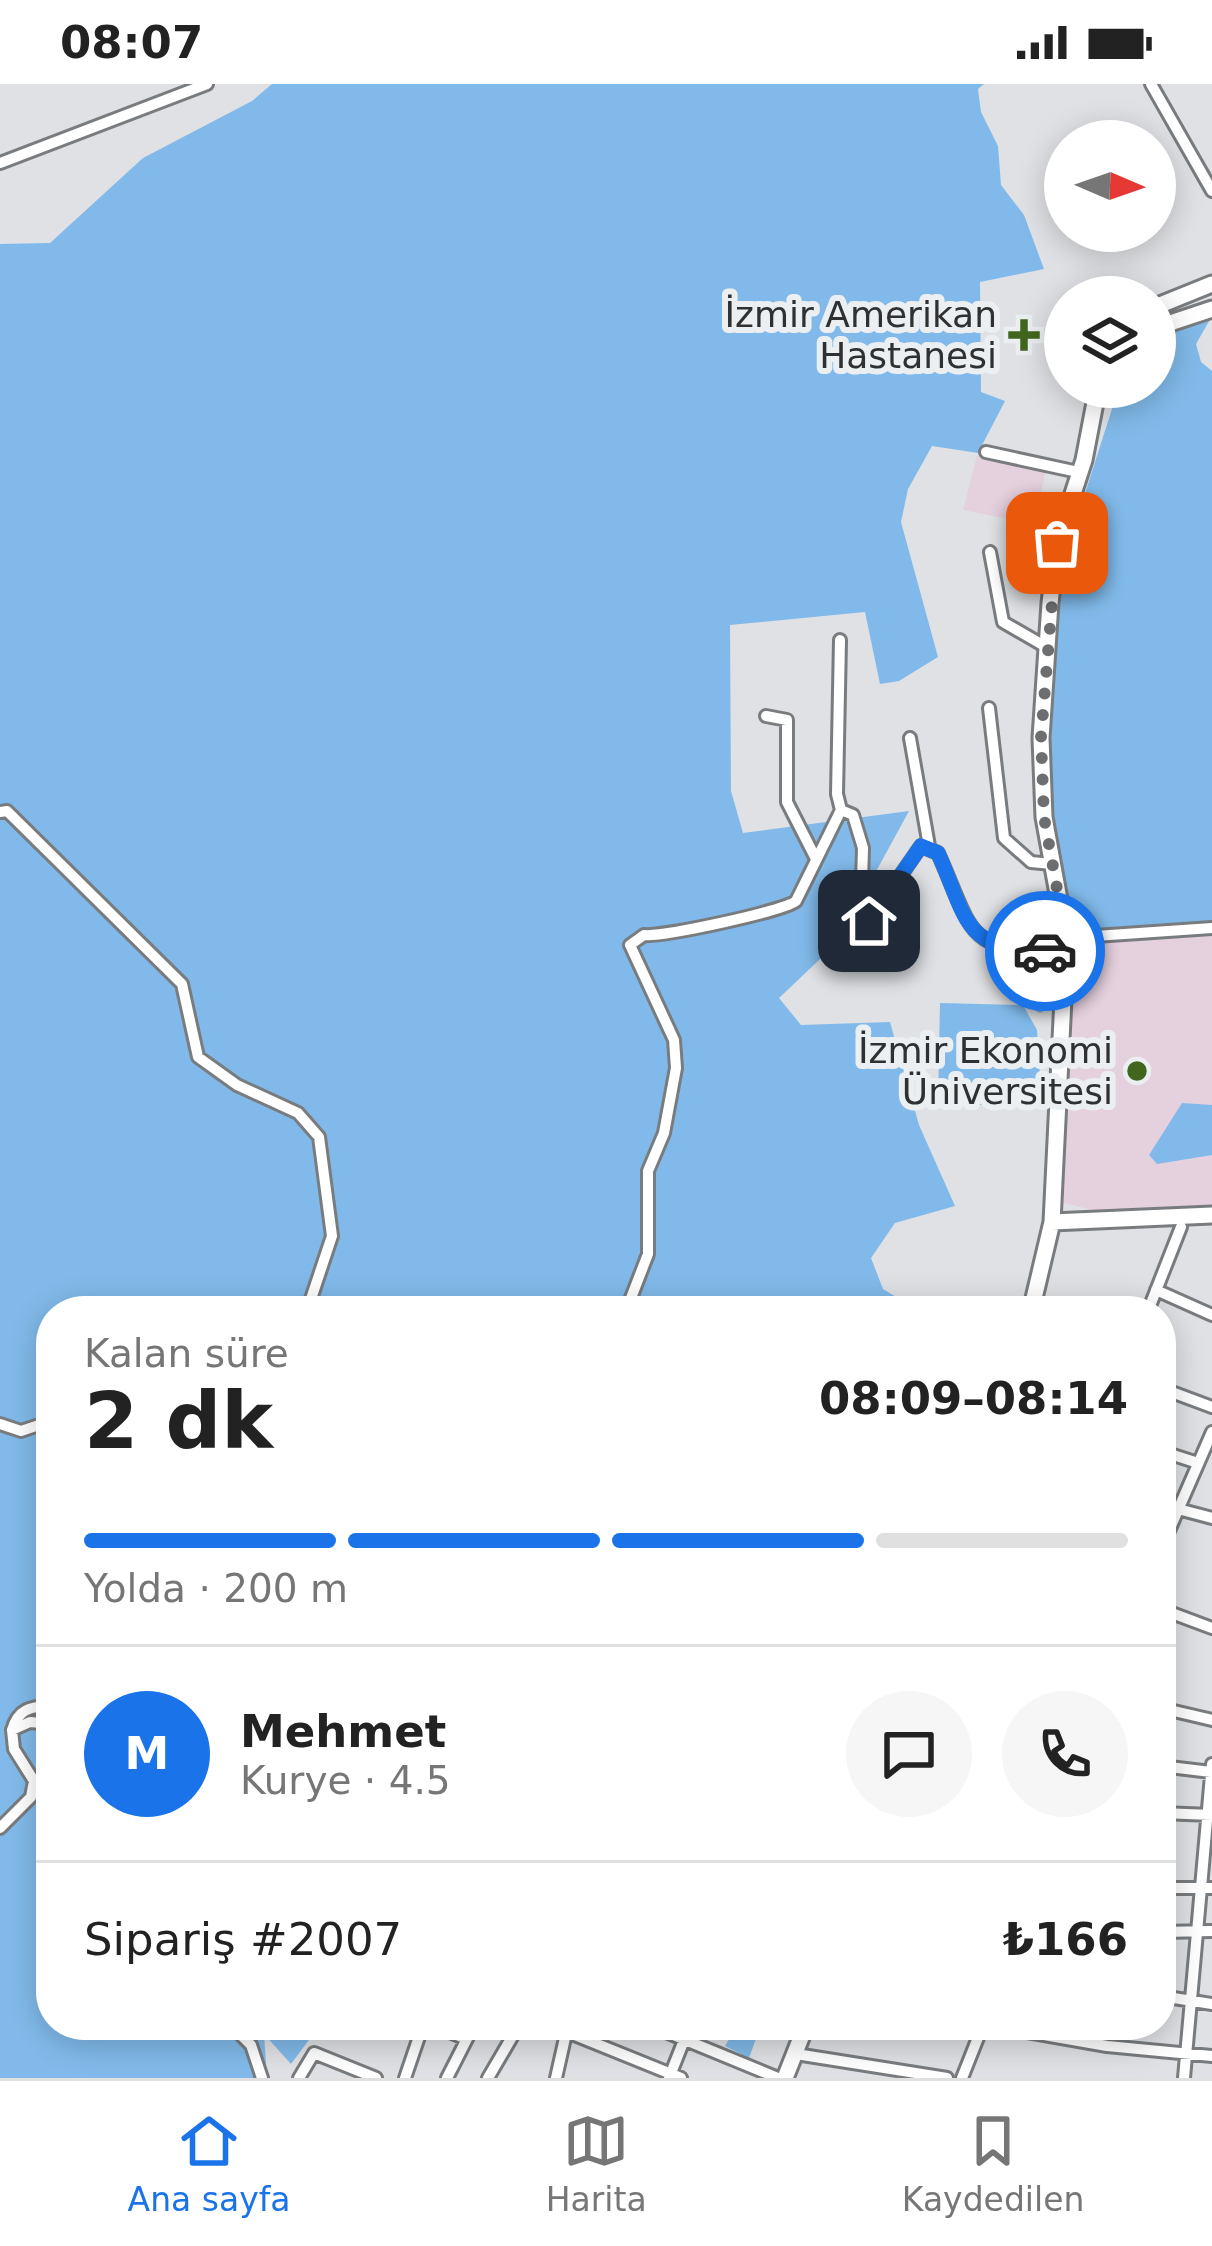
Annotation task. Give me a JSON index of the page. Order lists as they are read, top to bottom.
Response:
{
  "places": {
    "health": ["İzmir Amerikan Hastanesi"],
    "other": ["İzmir Ekonomi Üniversitesi"]
  },
  "north": "right",
  "page": {
    "status": "08:07",
    "heading": ["2 dk", "Kalan süre", "08:09–08:14"],
    "panel": [
      "Mehmet",
      "Kurye · 4.5",
      "Sipariş #2007",
      "₺166"
    ],
    "bar": "Yolda · 200 m",
    "round": "M",
    "tabs": ["Ana sayfa", "Harita", "Kaydedilen"]
  }
}
